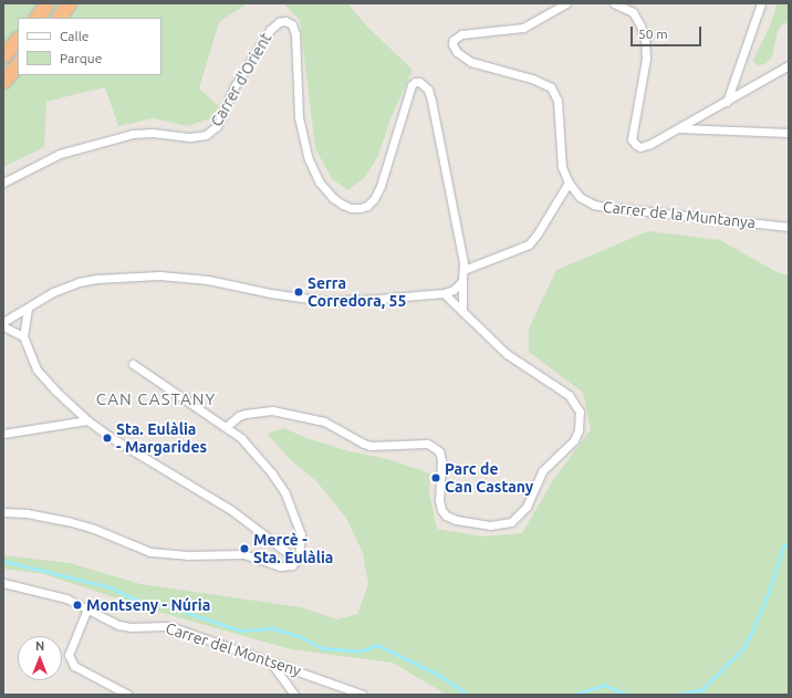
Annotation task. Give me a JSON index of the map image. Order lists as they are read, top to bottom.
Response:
{
  "streets": {
    "street": ["Carrer d'Orient", "Carrer de la Muntanya", "Carrer del Montseny"]
  },
  "districts": ["CAN CASTANY"],
  "places": [
    "Serra Corredora, 55",
    "Sta. Eulàlia - Margarides",
    "Parc de Can Castany",
    "Mercè - Sta. Eulàlia",
    "Montseny - Núria"
  ],
  "legend": ["Calle", "Parque"],
  "scale_bar": "50 m",
  "north": "top"
}
